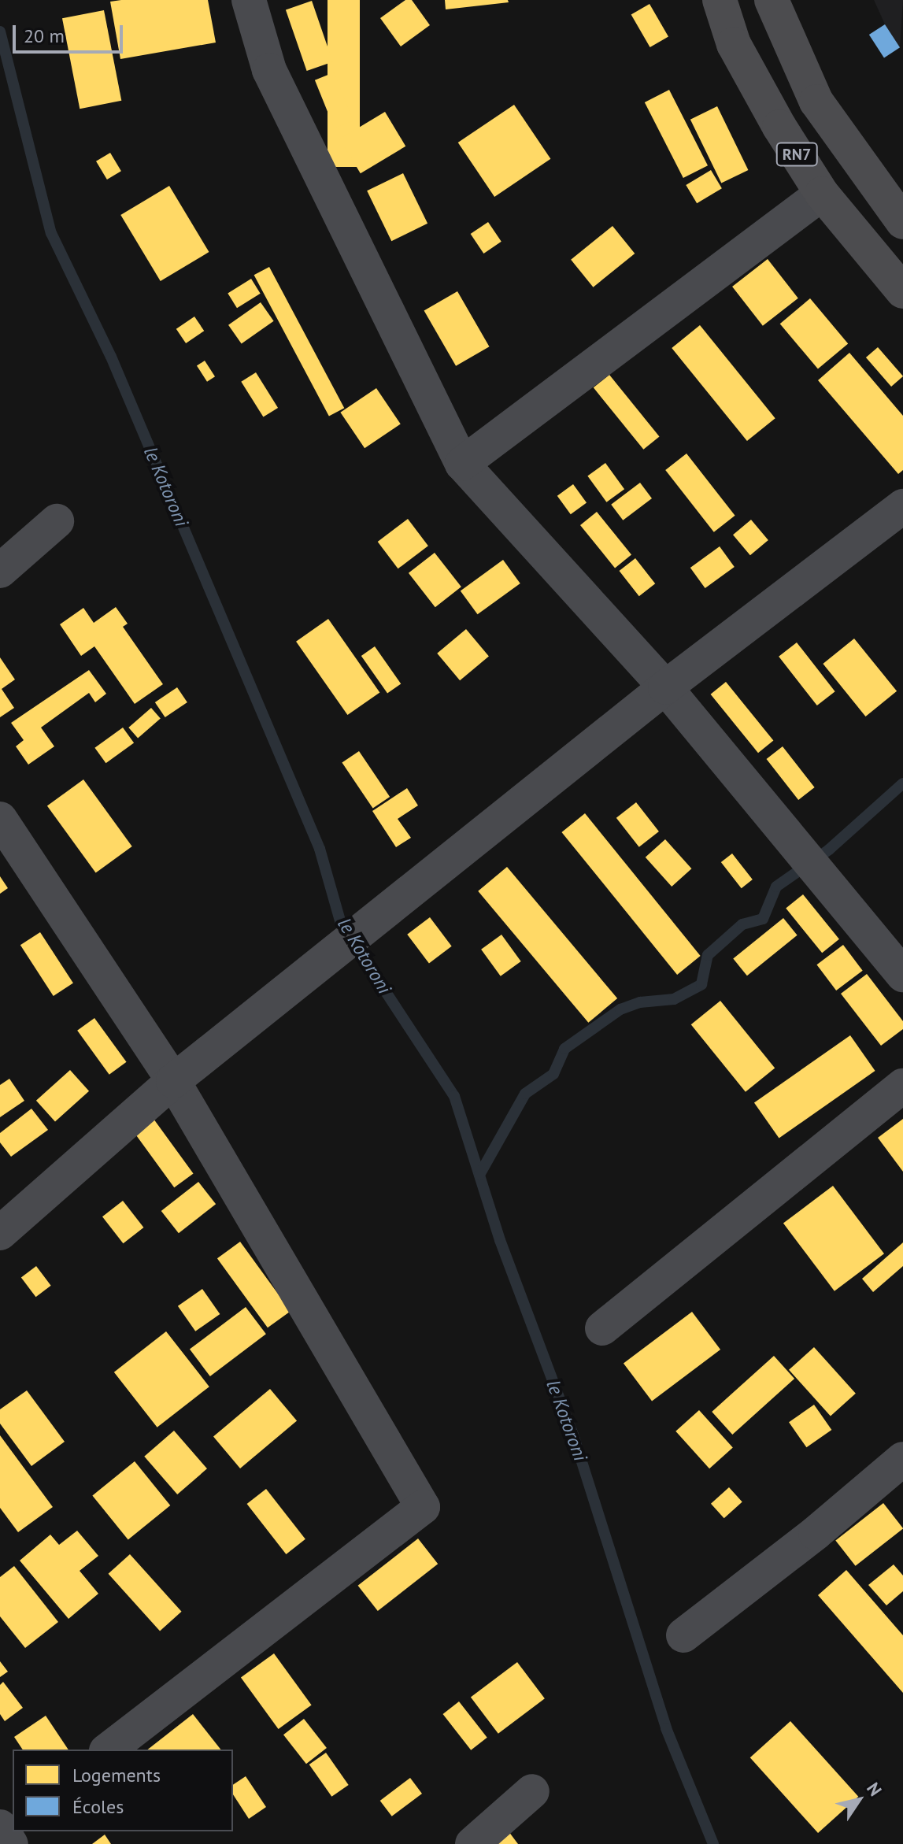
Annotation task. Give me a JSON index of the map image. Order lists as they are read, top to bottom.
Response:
{
  "streets": {
    "highway": ["RN7"]
  },
  "water": ["le Kotoroni"],
  "legend": ["Logements", "Écoles"],
  "scale_bar": "20 m",
  "north": "top right"
}
